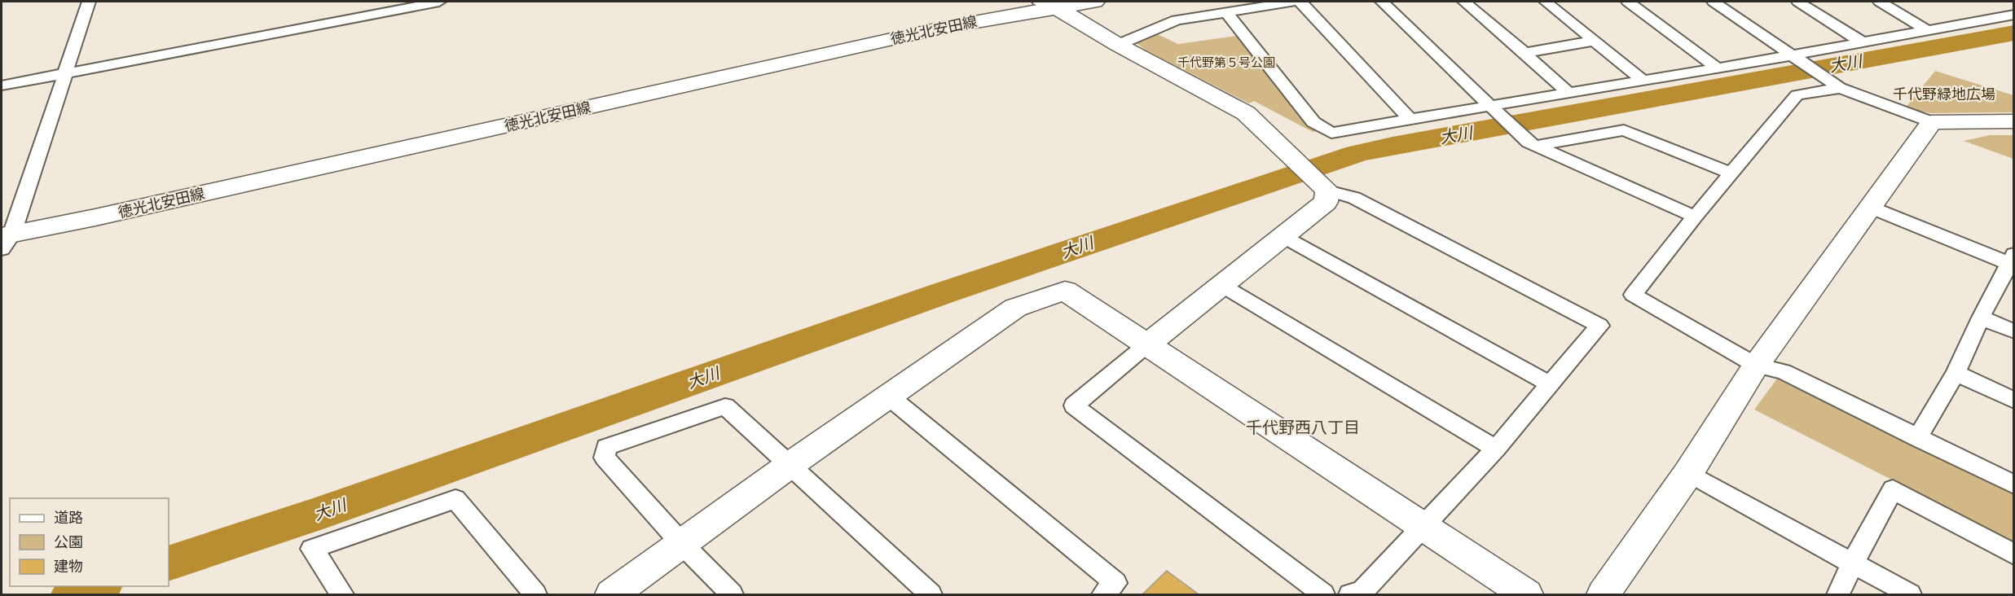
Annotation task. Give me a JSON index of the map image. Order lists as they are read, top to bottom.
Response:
{
  "streets": {
    "street": ["徳光北安田線"]
  },
  "districts": ["千代野西八丁目"],
  "water": ["大川"],
  "parks": ["千代野第５号公園", "千代野緑地広場"],
  "legend": ["道路", "公園", "建物"]
}
